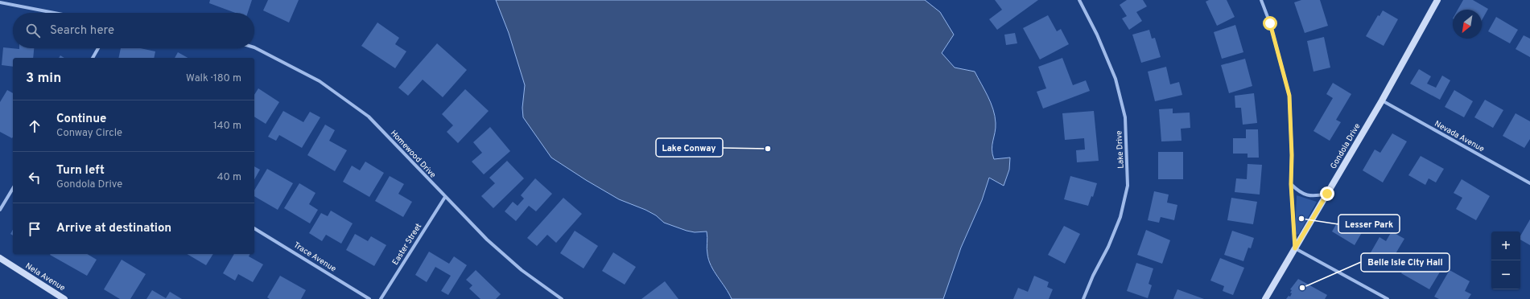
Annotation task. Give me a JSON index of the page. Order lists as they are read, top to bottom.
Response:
{
  "streets": {
    "street": [
      "Nevada Avenue",
      "Gondola Drive",
      "Lake Drive",
      "Homewood Drive",
      "Easter Street",
      "Trace Avenue",
      "Nela Avenue"
    ]
  },
  "crossings": [
    ["Nevada Avenue", "Gondola Drive"],
    ["Homewood Drive", "Easter Street"]
  ],
  "places": ["Lake Conway", "Lesser Park", "Belle Isle City Hall"],
  "north": "bottom left",
  "page": {
    "search": "Search here",
    "heading": ["3 min", "Walk · 180 m"],
    "list": [
      ["Continue", "Conway Circle", "140 m"],
      ["Turn left", "Gondola Drive", "40 m"],
      "Arrive at destination"
    ],
    "map_buttons": ["+", "−"]
  }
}
